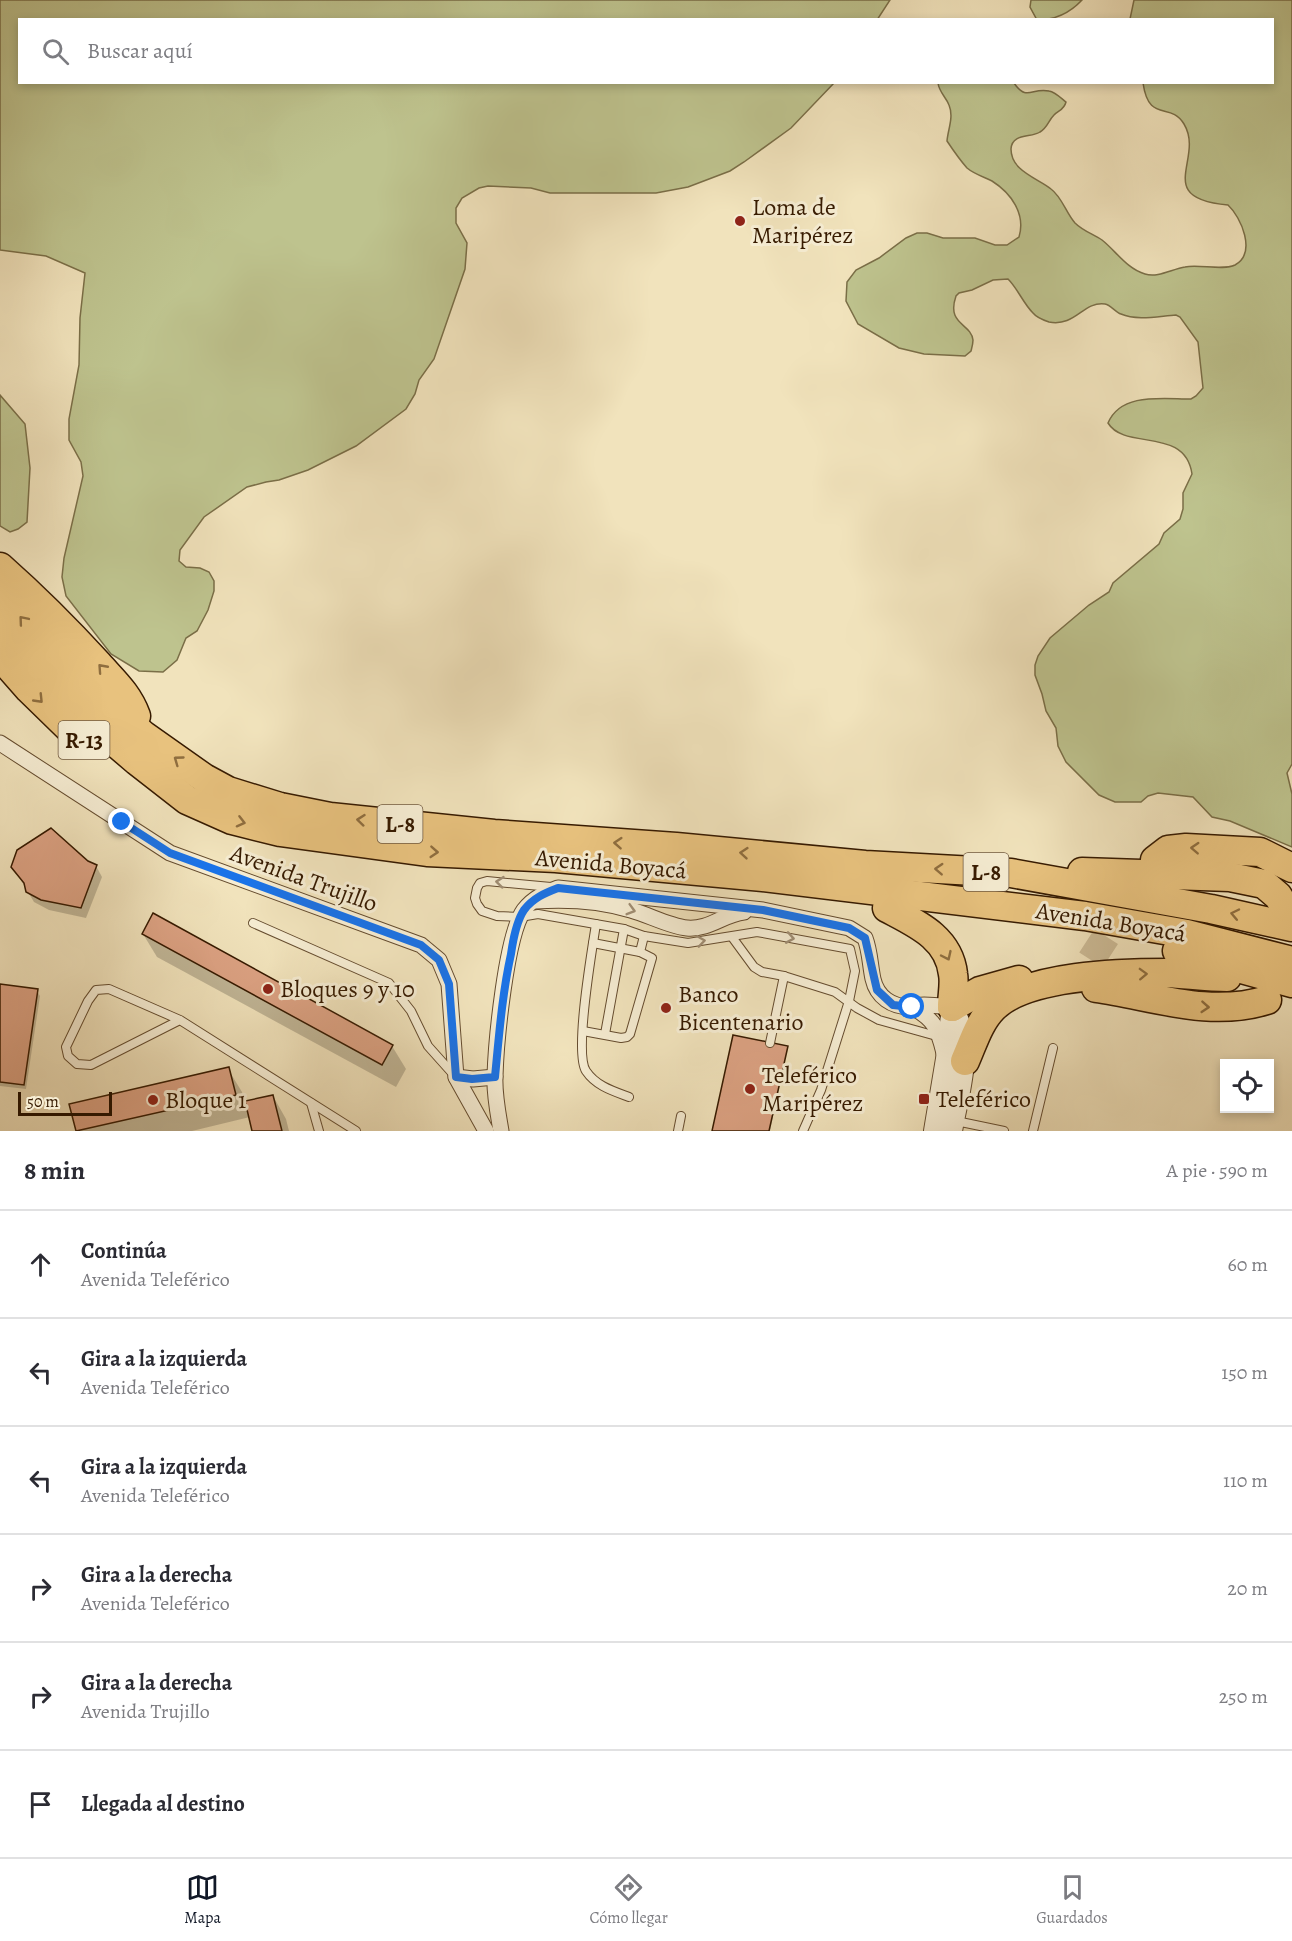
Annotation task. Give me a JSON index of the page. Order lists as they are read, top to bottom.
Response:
{
  "streets": {
    "highway": ["R-13", "L-8", "Avenida Boyacá"],
    "street": ["Avenida Trujillo"]
  },
  "crossings": [
    ["R-13", "Avenida Boyacá"]
  ],
  "places": {
    "other": [
      "Loma de Maripérez",
      "Bloques 9 y 10",
      "Banco Bicentenario",
      "Teleférico Maripérez",
      "Bloque 1"
    ],
    "transit": ["Teleférico"]
  },
  "scale_bar": "50 m",
  "page": {
    "search": "Buscar aquí",
    "scale": "50 m",
    "heading": ["8 min", "A pie · 590 m"],
    "list": [
      ["Continúa", "Avenida Teleférico", "60 m"],
      ["Gira a la izquierda", "Avenida Teleférico", "150 m"],
      ["Gira a la izquierda", "Avenida Teleférico", "110 m"],
      ["Gira a la derecha", "Avenida Teleférico", "20 m"],
      ["Gira a la derecha", "Avenida Trujillo", "250 m"],
      "Llegada al destino"
    ],
    "nav": ["Mapa", "Cómo llegar", "Guardados"]
  }
}
